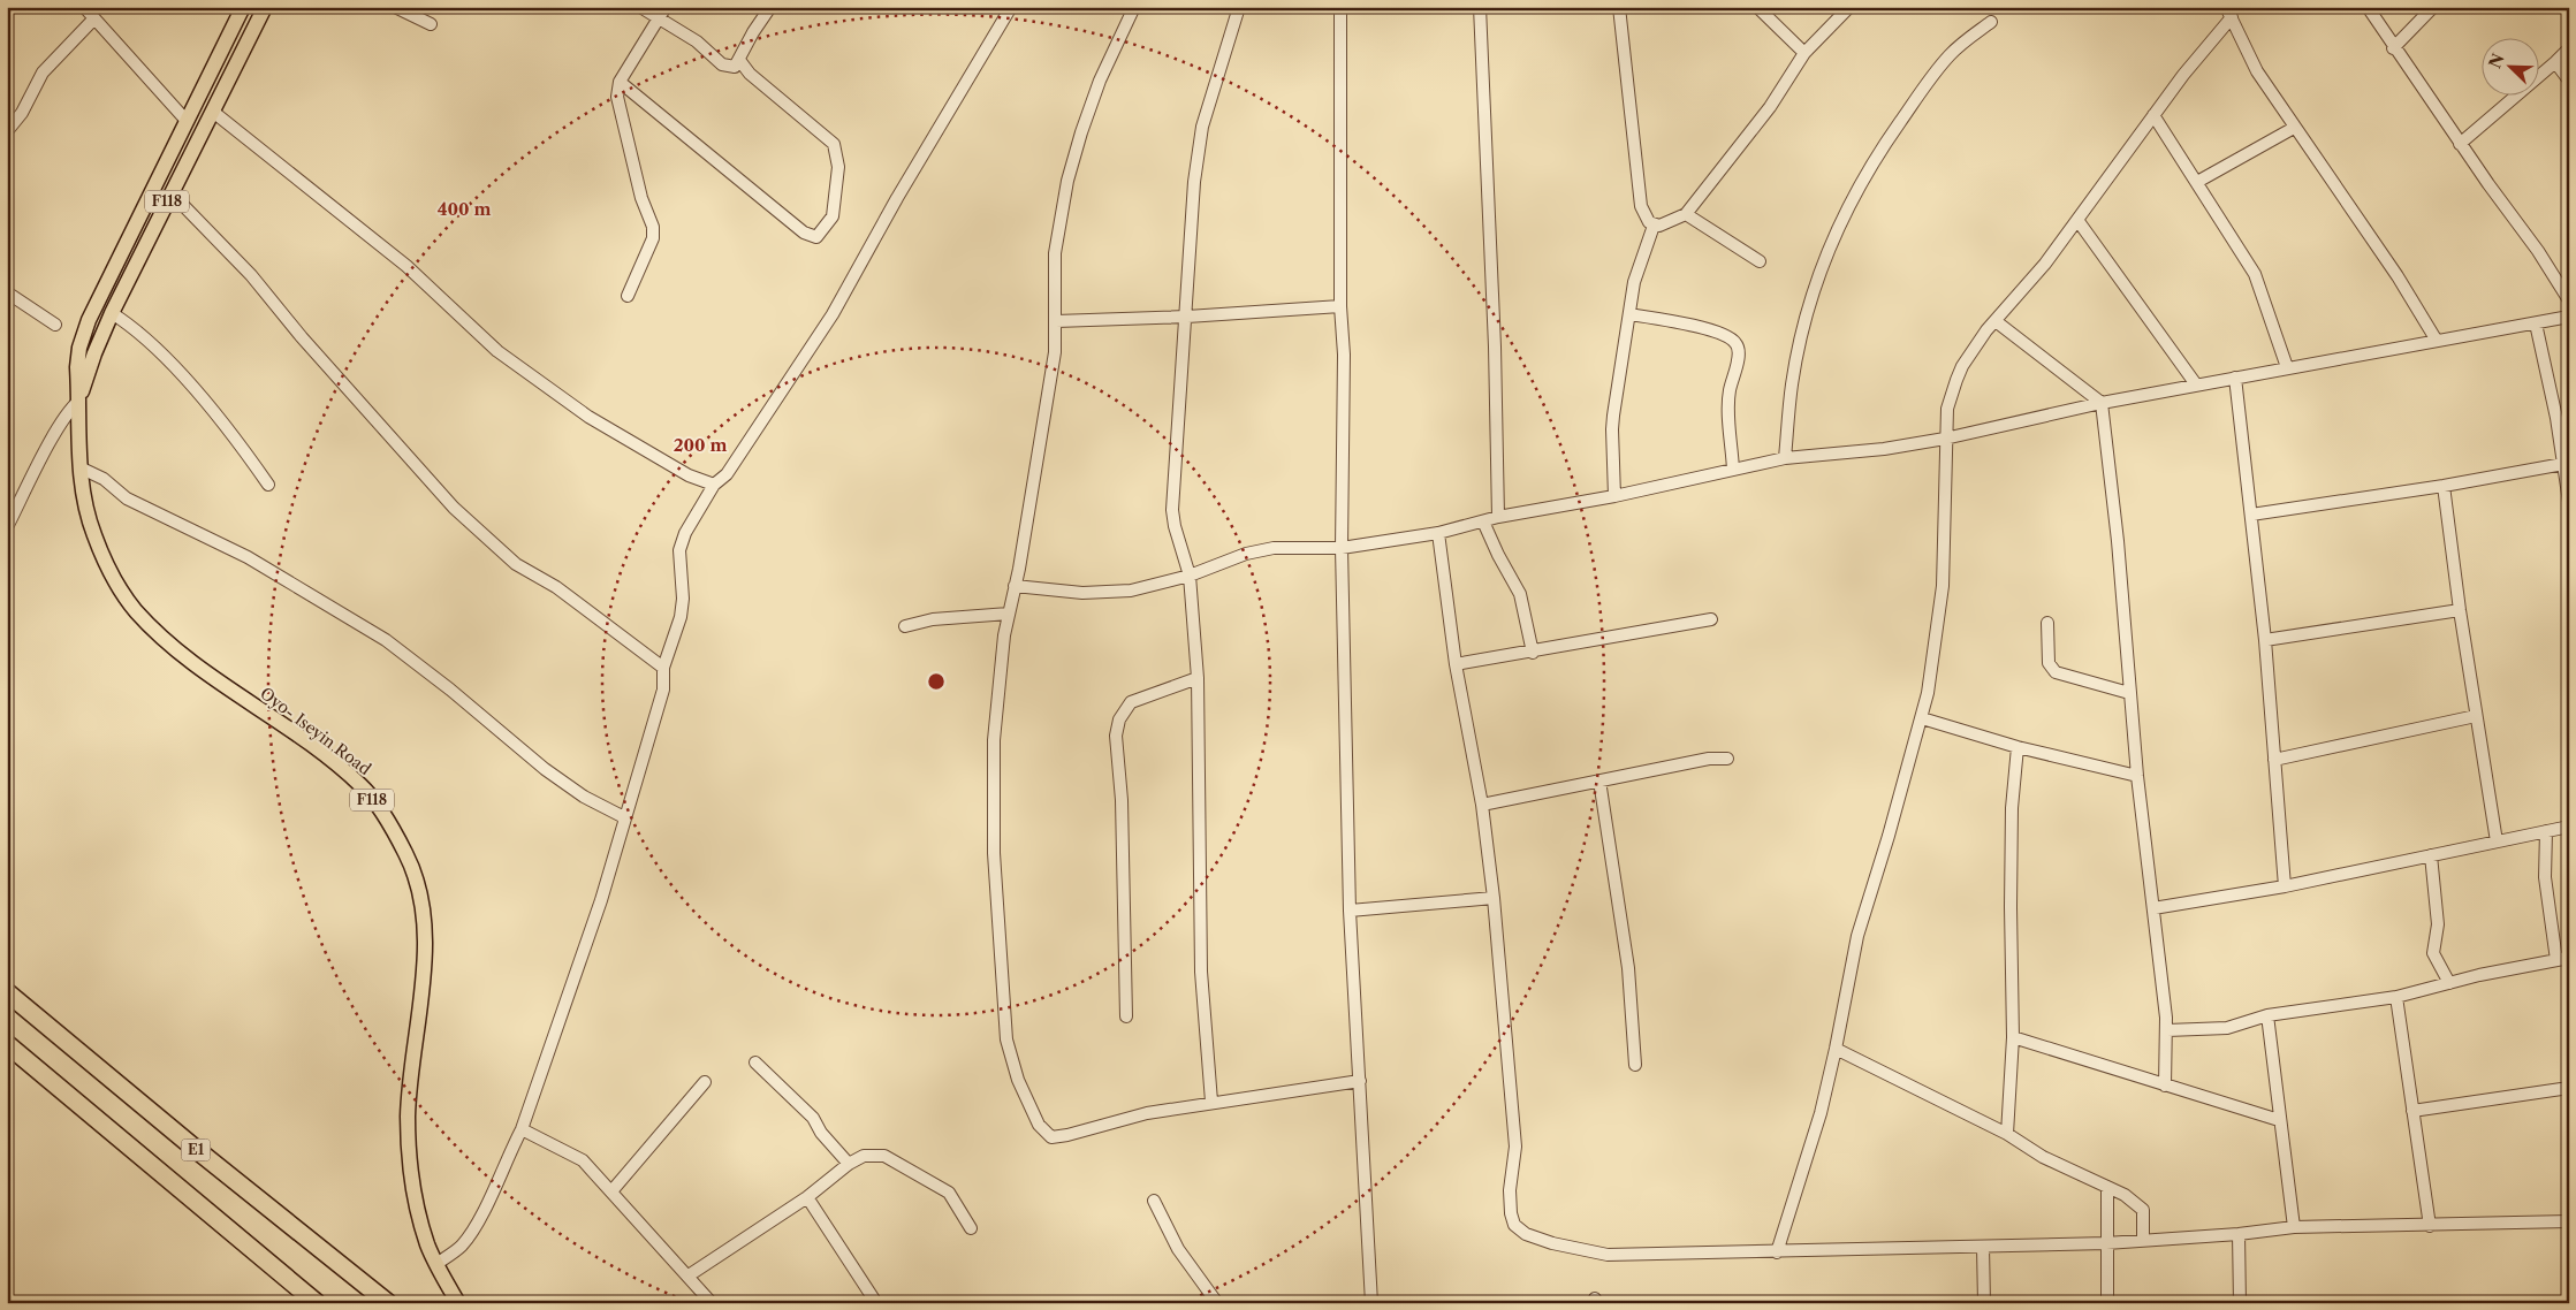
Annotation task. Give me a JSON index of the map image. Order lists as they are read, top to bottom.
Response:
{
  "streets": {
    "highway": ["E1"],
    "main road": ["F118", "Oyo- Iseyin Road"]
  },
  "crossings": [
    ["F118", "Oyo- Iseyin Road"]
  ],
  "north": "top left",
  "rings": ["400 m", "200 m"]
}
